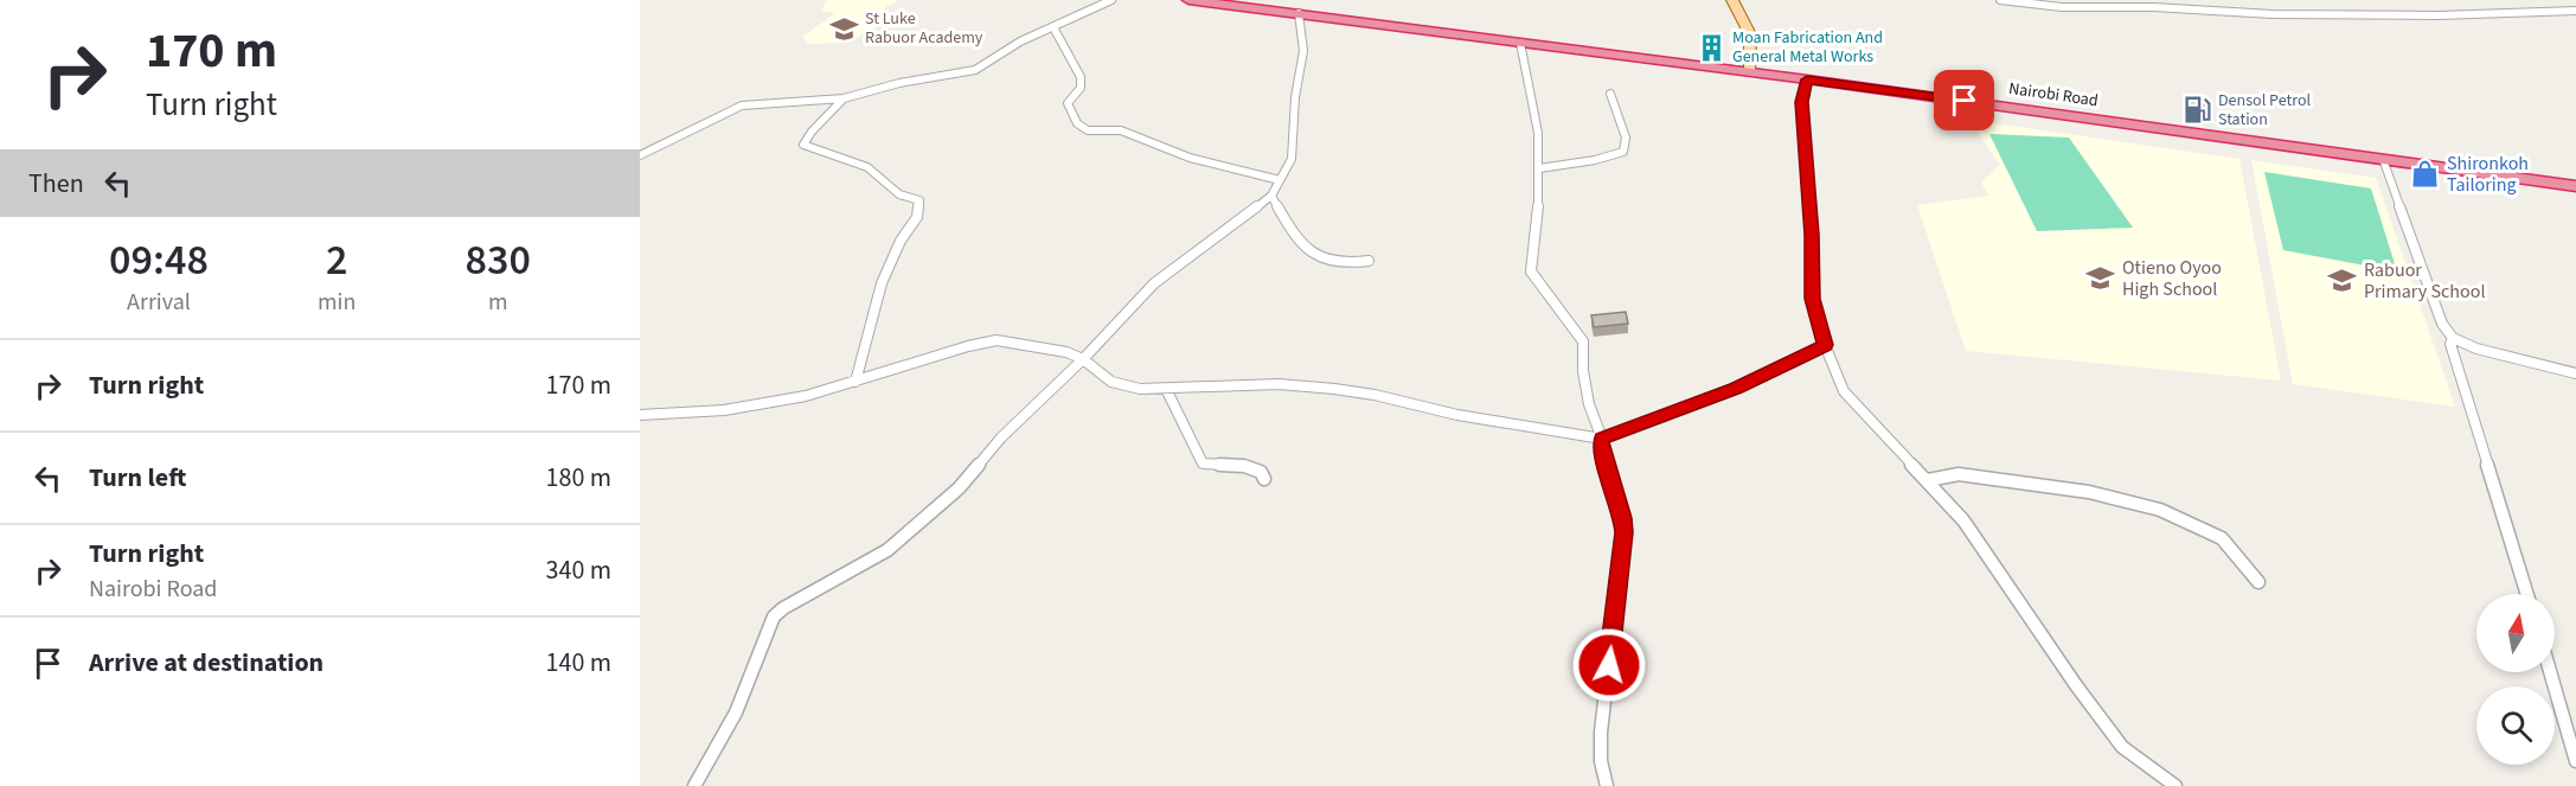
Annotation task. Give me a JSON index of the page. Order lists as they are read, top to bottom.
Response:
{
  "streets": {
    "highway": ["Nairobi Road"]
  },
  "places": {
    "school or university": ["St Luke Rabuor Academy", "Otieno Oyoo High School", "Rabuor Primary School"],
    "building": ["Moan Fabrication And General Metal Works"],
    "fuel station": ["Densol Petrol Station"],
    "shop": ["Shironkoh Tailoring"]
  },
  "north": "top",
  "page": {
    "turn": ["170 m", "Turn right"],
    "then": "Then",
    "eta": [
      "09:48",
      "Arrival",
      "2",
      "min",
      "830",
      "m"
    ],
    "list": [
      {
        "name": "Turn right",
        "value": "170 m"
      },
      {
        "name": "Turn left",
        "value": "180 m"
      },
      {
        "name": "Turn right",
        "note": "Nairobi Road",
        "value": "340 m"
      },
      {
        "name": "Arrive at destination",
        "value": "140 m"
      }
    ]
  }
}
